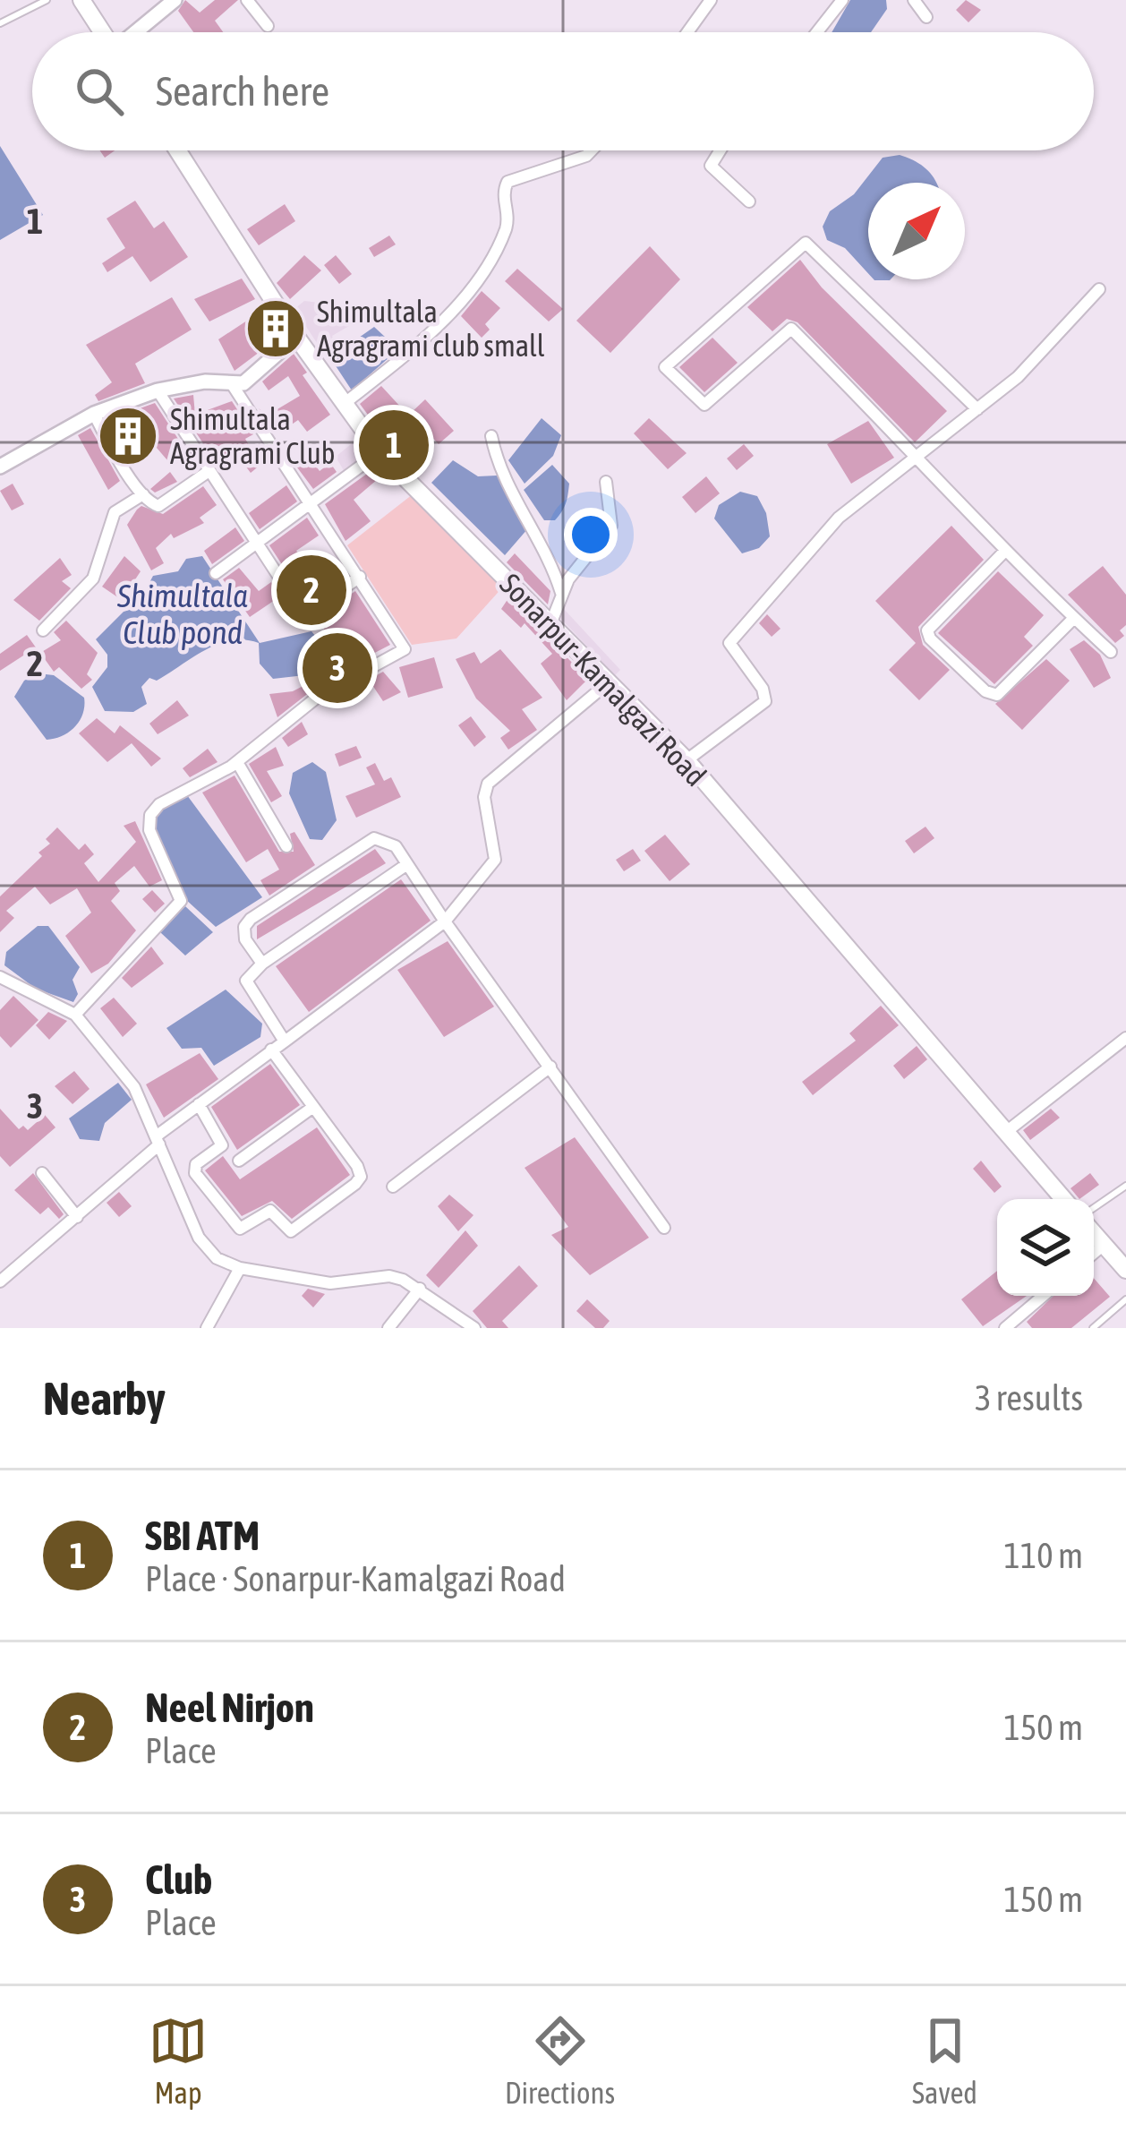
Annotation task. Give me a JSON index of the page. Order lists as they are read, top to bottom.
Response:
{
  "streets": {
    "main road": ["Sonarpur-Kamalgazi Road"]
  },
  "water": ["Shimultala Club pond"],
  "places": {
    "building": ["Shimultala Agragrami club small", "Shimultala Agragrami Club"]
  },
  "north": "top right",
  "page": {
    "search": "Search here",
    "pins": ["1", "2", "3"],
    "heading": ["Nearby", "3 results"],
    "list": [
      {
        "mark": "1",
        "name": "SBI ATM",
        "note": "Place · Sonarpur-Kamalgazi Road",
        "value": "110 m"
      },
      {
        "mark": "2",
        "name": "Neel Nirjon",
        "note": "Place",
        "value": "150 m"
      },
      {
        "mark": "3",
        "name": "Club",
        "note": "Place",
        "value": "150 m"
      }
    ],
    "nav": ["Map", "Directions", "Saved"]
  },
  "grid": {
    "rows": ["1", "2", "3"]
  }
}
